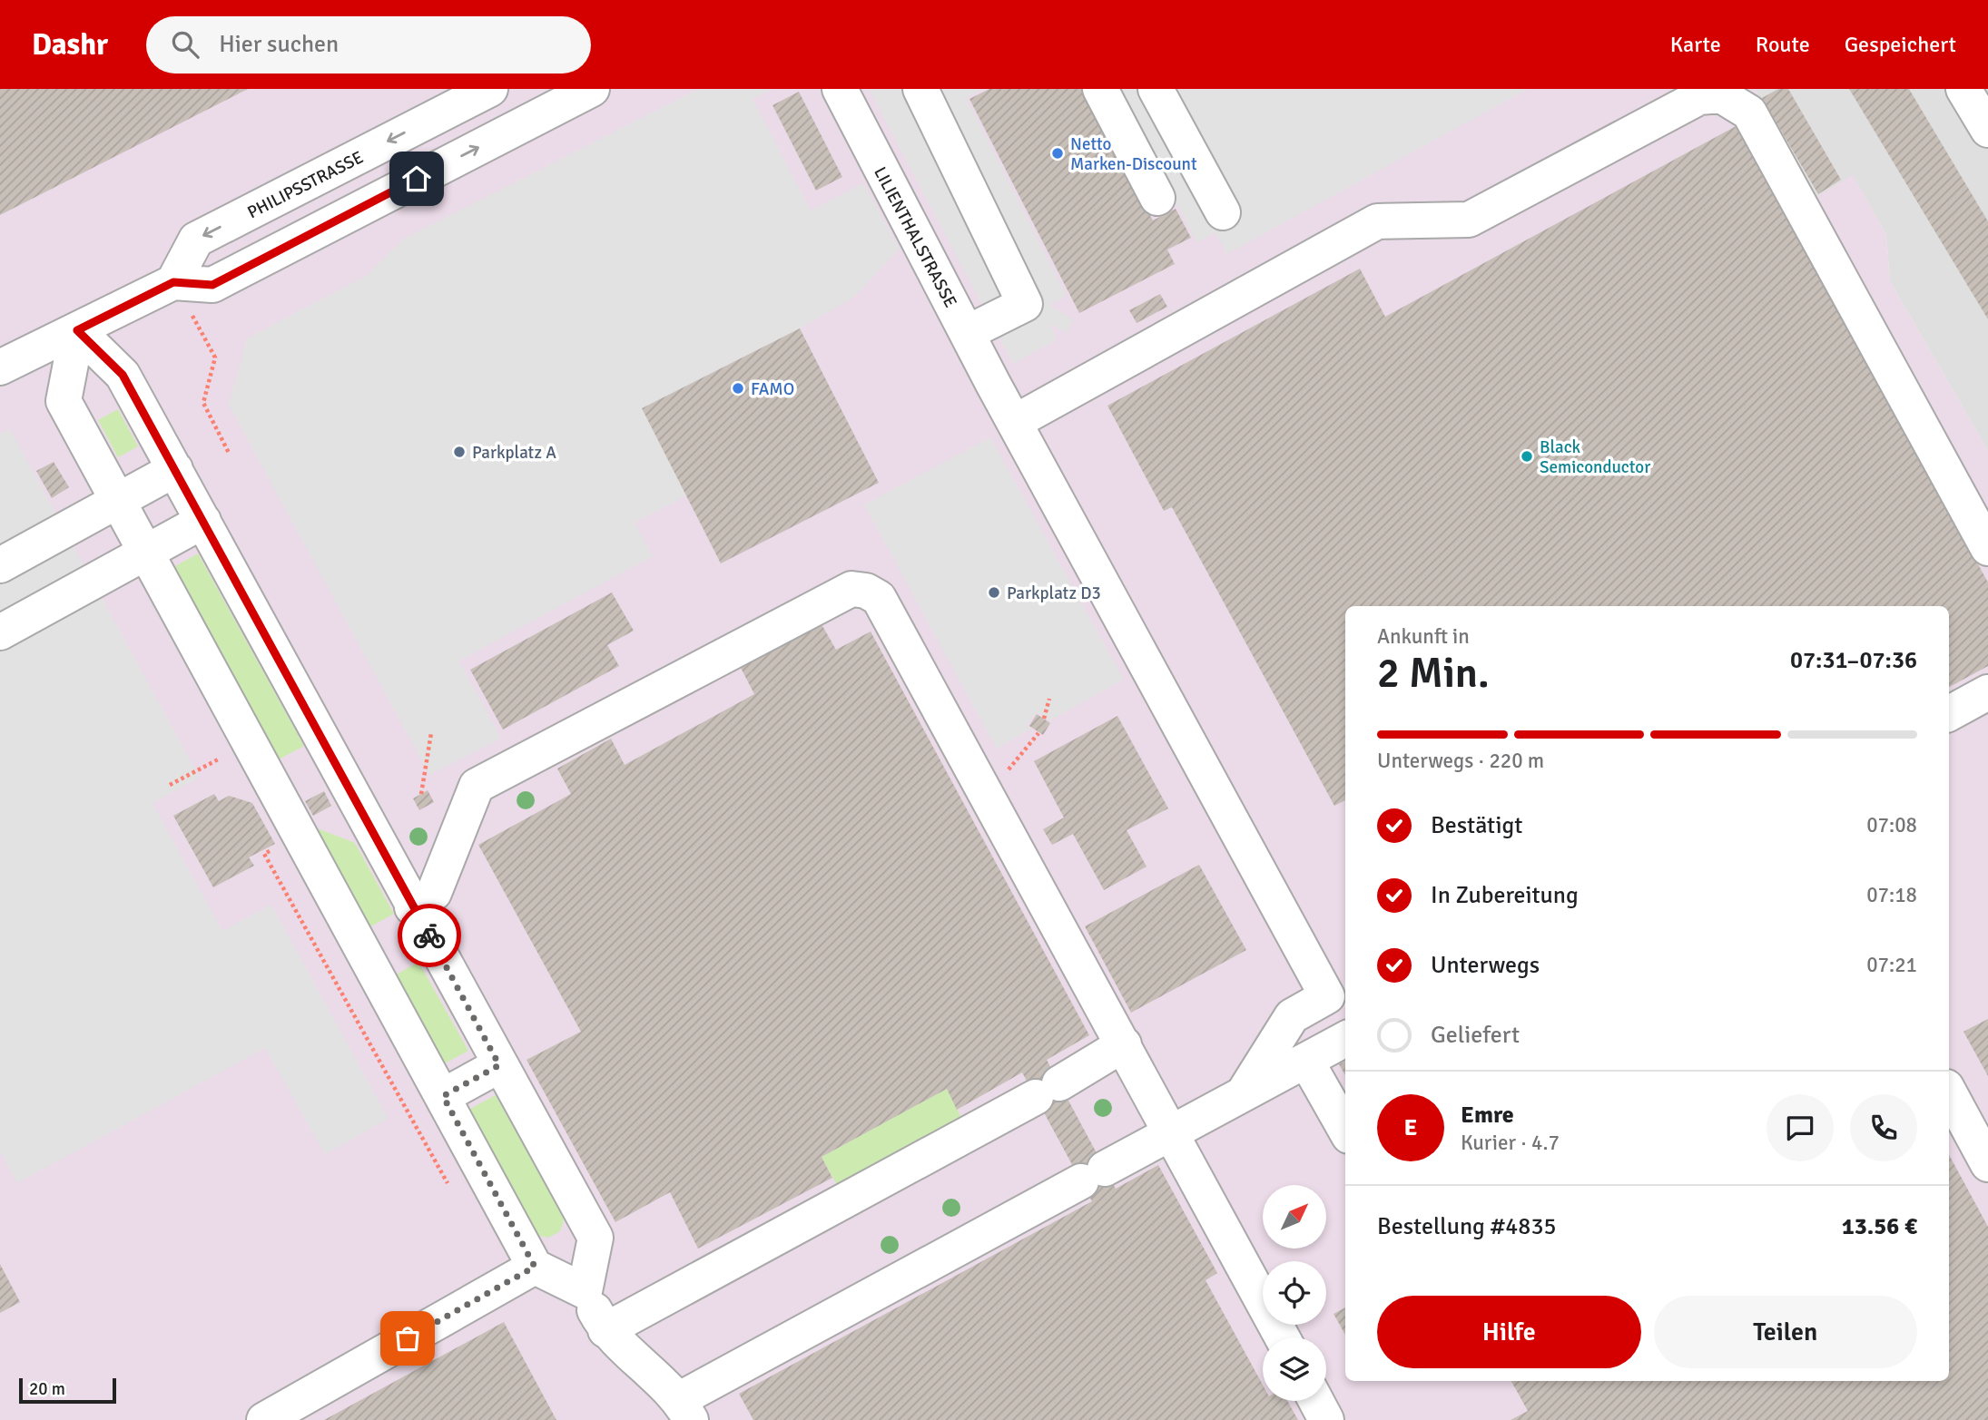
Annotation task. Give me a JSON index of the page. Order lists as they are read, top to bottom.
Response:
{
  "streets": {
    "street": ["PHILIPSSTRASSE", "LILIENTHALSTRASSE"]
  },
  "places": [
    "Netto Marken-Discount",
    "FAMO",
    "Parkplatz A",
    "Black Semiconductor",
    "Parkplatz D3"
  ],
  "scale_bar": "20 m",
  "north": "top right",
  "page": {
    "header": "Dashr",
    "search": "Hier suchen",
    "nav": ["Karte", "Route", "Gespeichert"],
    "heading": ["2 Min.", "Ankunft in", "07:31–07:36"],
    "panel": [
      "Emre",
      "Kurier · 4.7",
      "Bestellung #4835",
      "13.56 €"
    ],
    "bar": "Unterwegs · 220 m",
    "list": [
      ["Bestätigt", "07:08"],
      ["In Zubereitung", "07:18"],
      ["Unterwegs", "07:21"],
      "Geliefert"
    ],
    "round": "E",
    "buttons": ["Hilfe", "Teilen"],
    "scale": "20 m"
  }
}
